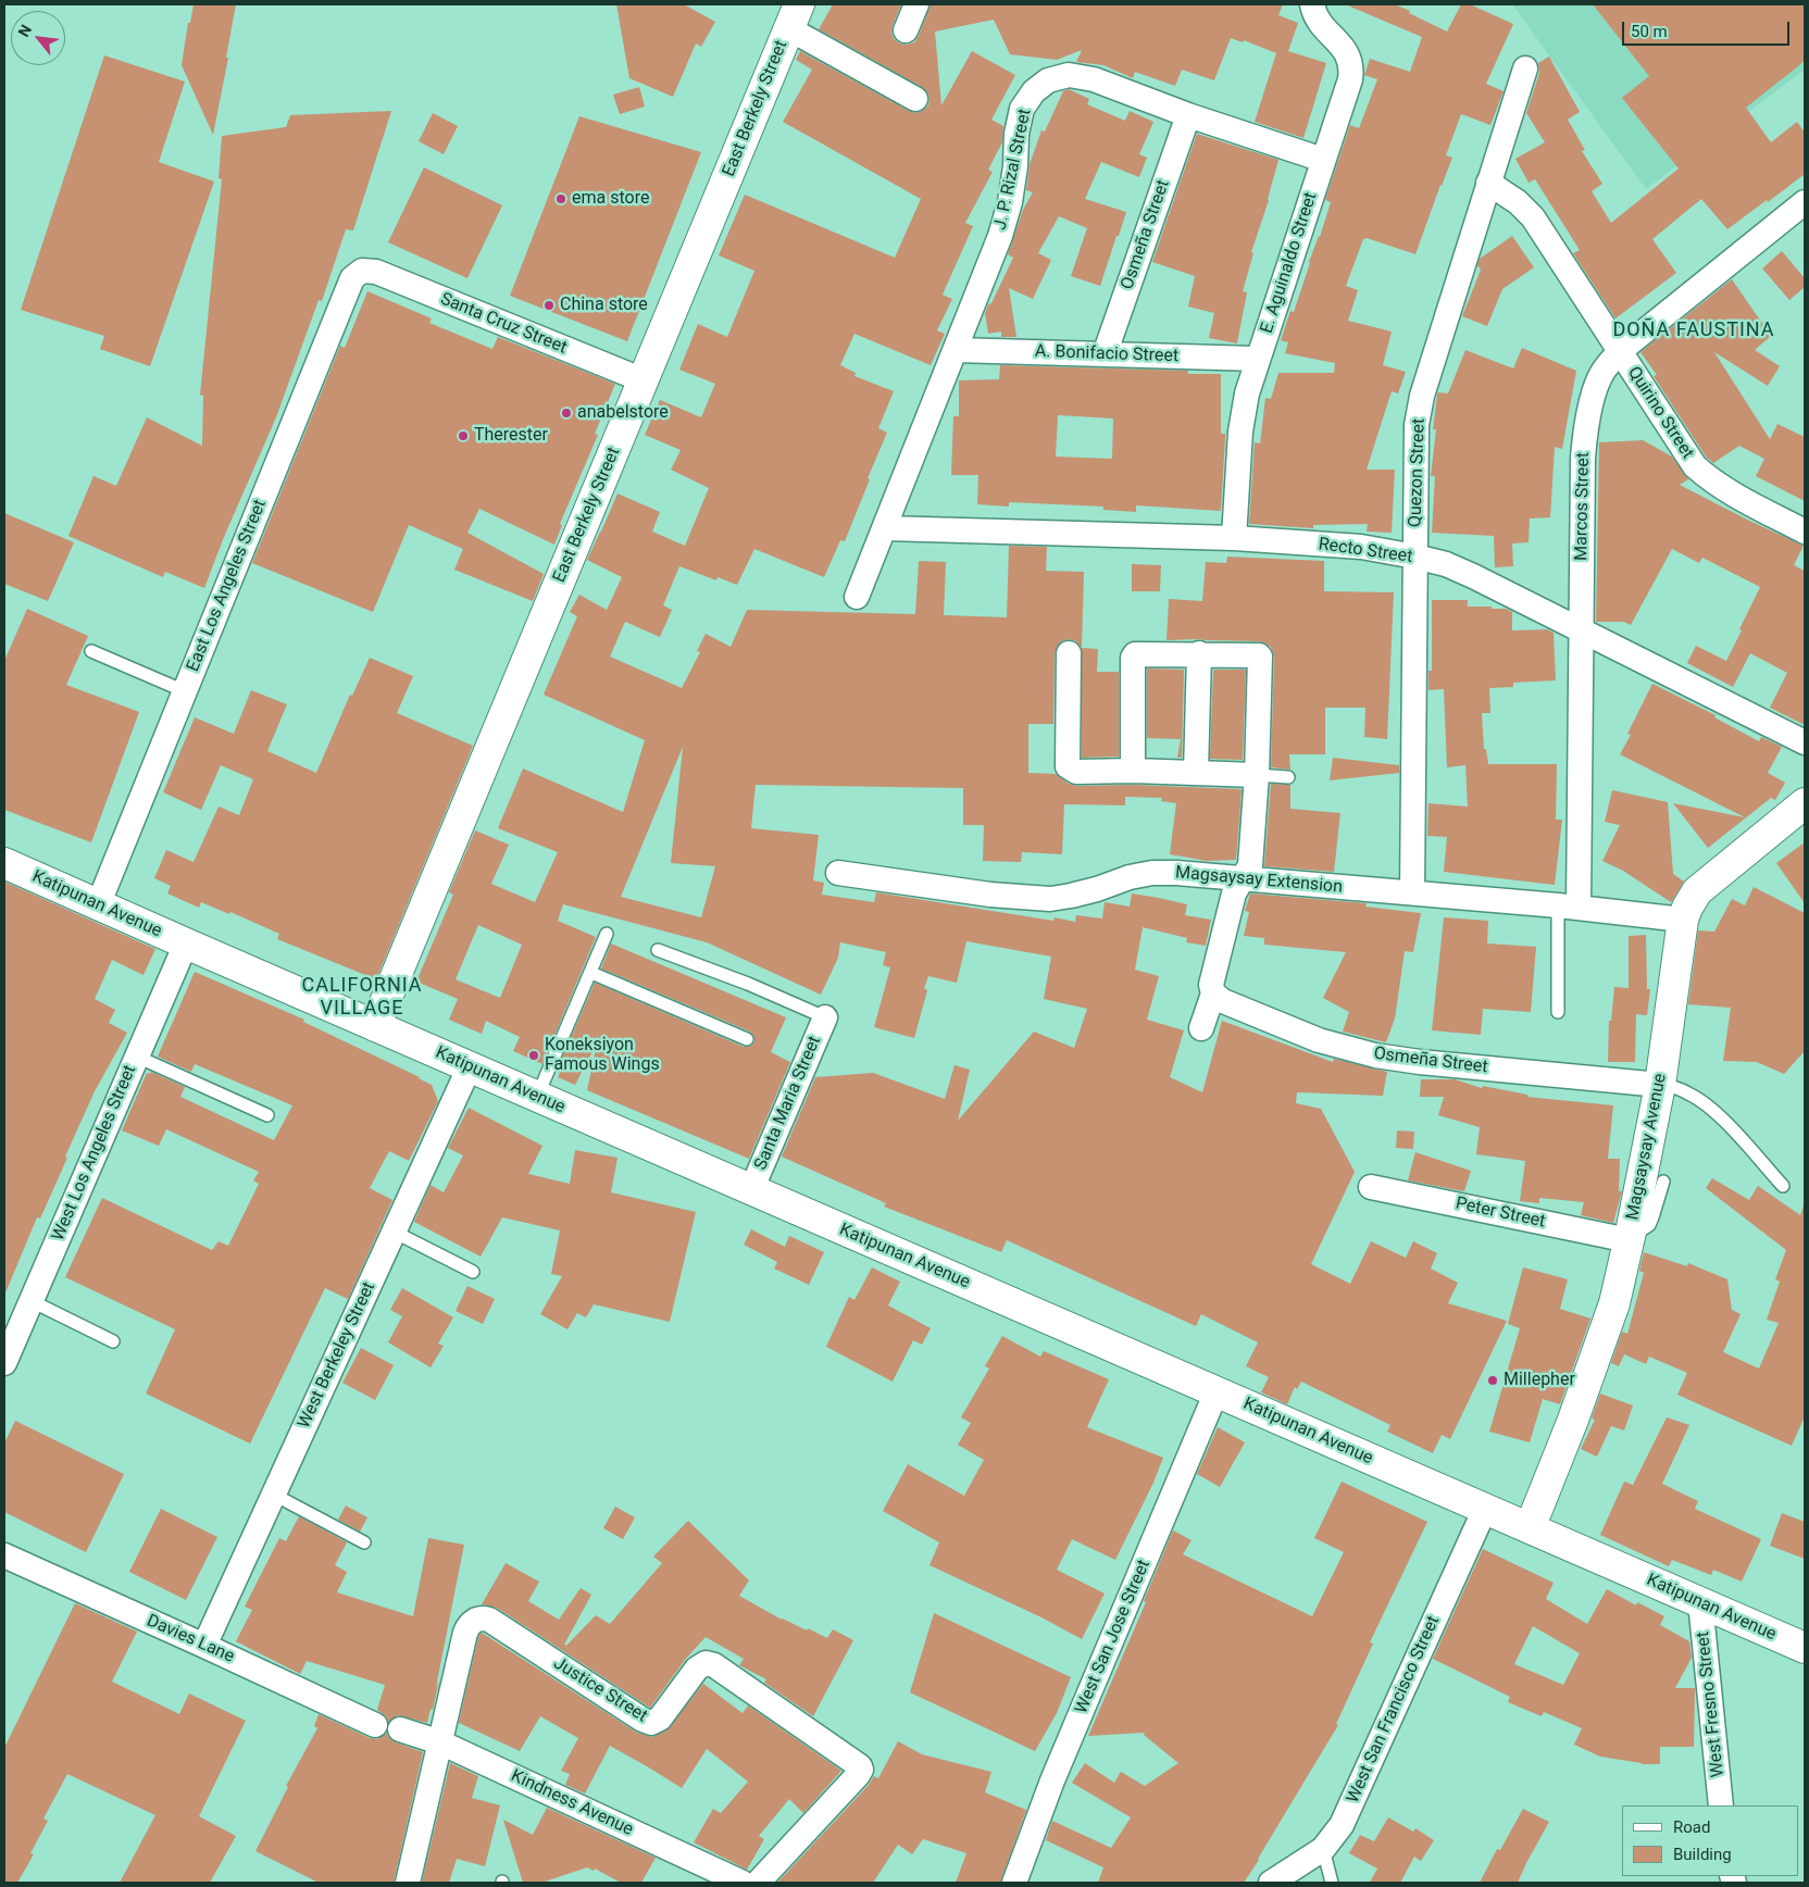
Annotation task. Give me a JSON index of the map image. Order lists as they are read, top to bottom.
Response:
{
  "streets": {
    "main road": ["East Berkely Street", "Katipunan Avenue", "Magsaysay Avenue"],
    "street": [
      "J. P. Rizal Street",
      "Osmeña Street",
      "E. Aguinaldo Street",
      "Santa Cruz Street",
      "A. Bonifacio Street",
      "Quirino Street",
      "Quezon Street",
      "Marcos Street",
      "Recto Street",
      "East Los Angeles Street",
      "Magsaysay Extension",
      "Santa Maria Street",
      "West Los Angeles Street",
      "Peter Street",
      "West Berkeley Street",
      "West San Jose Street",
      "Davies Lane",
      "Justice Street",
      "West Fresno Street",
      "West San Francisco Street",
      "Kindness Avenue"
    ]
  },
  "crossings": [
    ["East Berkely Street", "Santa Cruz Street"],
    ["East Berkely Street", "Katipunan Avenue"],
    ["J. P. Rizal Street", "Osmeña Street"],
    ["J. P. Rizal Street", "E. Aguinaldo Street"],
    ["J. P. Rizal Street", "A. Bonifacio Street"],
    ["J. P. Rizal Street", "Recto Street"],
    ["Osmeña Street", "A. Bonifacio Street"],
    ["Osmeña Street", "Magsaysay Avenue"],
    ["E. Aguinaldo Street", "A. Bonifacio Street"],
    ["E. Aguinaldo Street", "Recto Street"],
    ["Santa Cruz Street", "East Los Angeles Street"],
    ["Quirino Street", "Quezon Street"],
    ["Quirino Street", "Marcos Street"],
    ["Quezon Street", "Recto Street"],
    ["Quezon Street", "Magsaysay Extension"],
    ["Marcos Street", "Recto Street"],
    ["Marcos Street", "Magsaysay Extension"],
    ["East Los Angeles Street", "Katipunan Avenue"],
    ["Magsaysay Extension", "Magsaysay Avenue"],
    ["Katipunan Avenue", "Santa Maria Street"],
    ["Katipunan Avenue", "Magsaysay Avenue"],
    ["Katipunan Avenue", "West Los Angeles Street"],
    ["Katipunan Avenue", "West Berkeley Street"],
    ["Katipunan Avenue", "West San Jose Street"],
    ["Katipunan Avenue", "West Fresno Street"],
    ["Katipunan Avenue", "West San Francisco Street"],
    ["Magsaysay Avenue", "Peter Street"],
    ["West Berkeley Street", "Davies Lane"],
    ["Justice Street", "Kindness Avenue"]
  ],
  "districts": ["DOÑA FAUSTINA", "CALIFORNIA VILLAGE"],
  "places": [
    "ema store",
    "China store",
    "anabelstore",
    "Therester",
    "Koneksiyon Famous Wings",
    "Millepher"
  ],
  "legend": ["Road", "Building"],
  "scale_bar": "50 m",
  "north": "top left"
}
